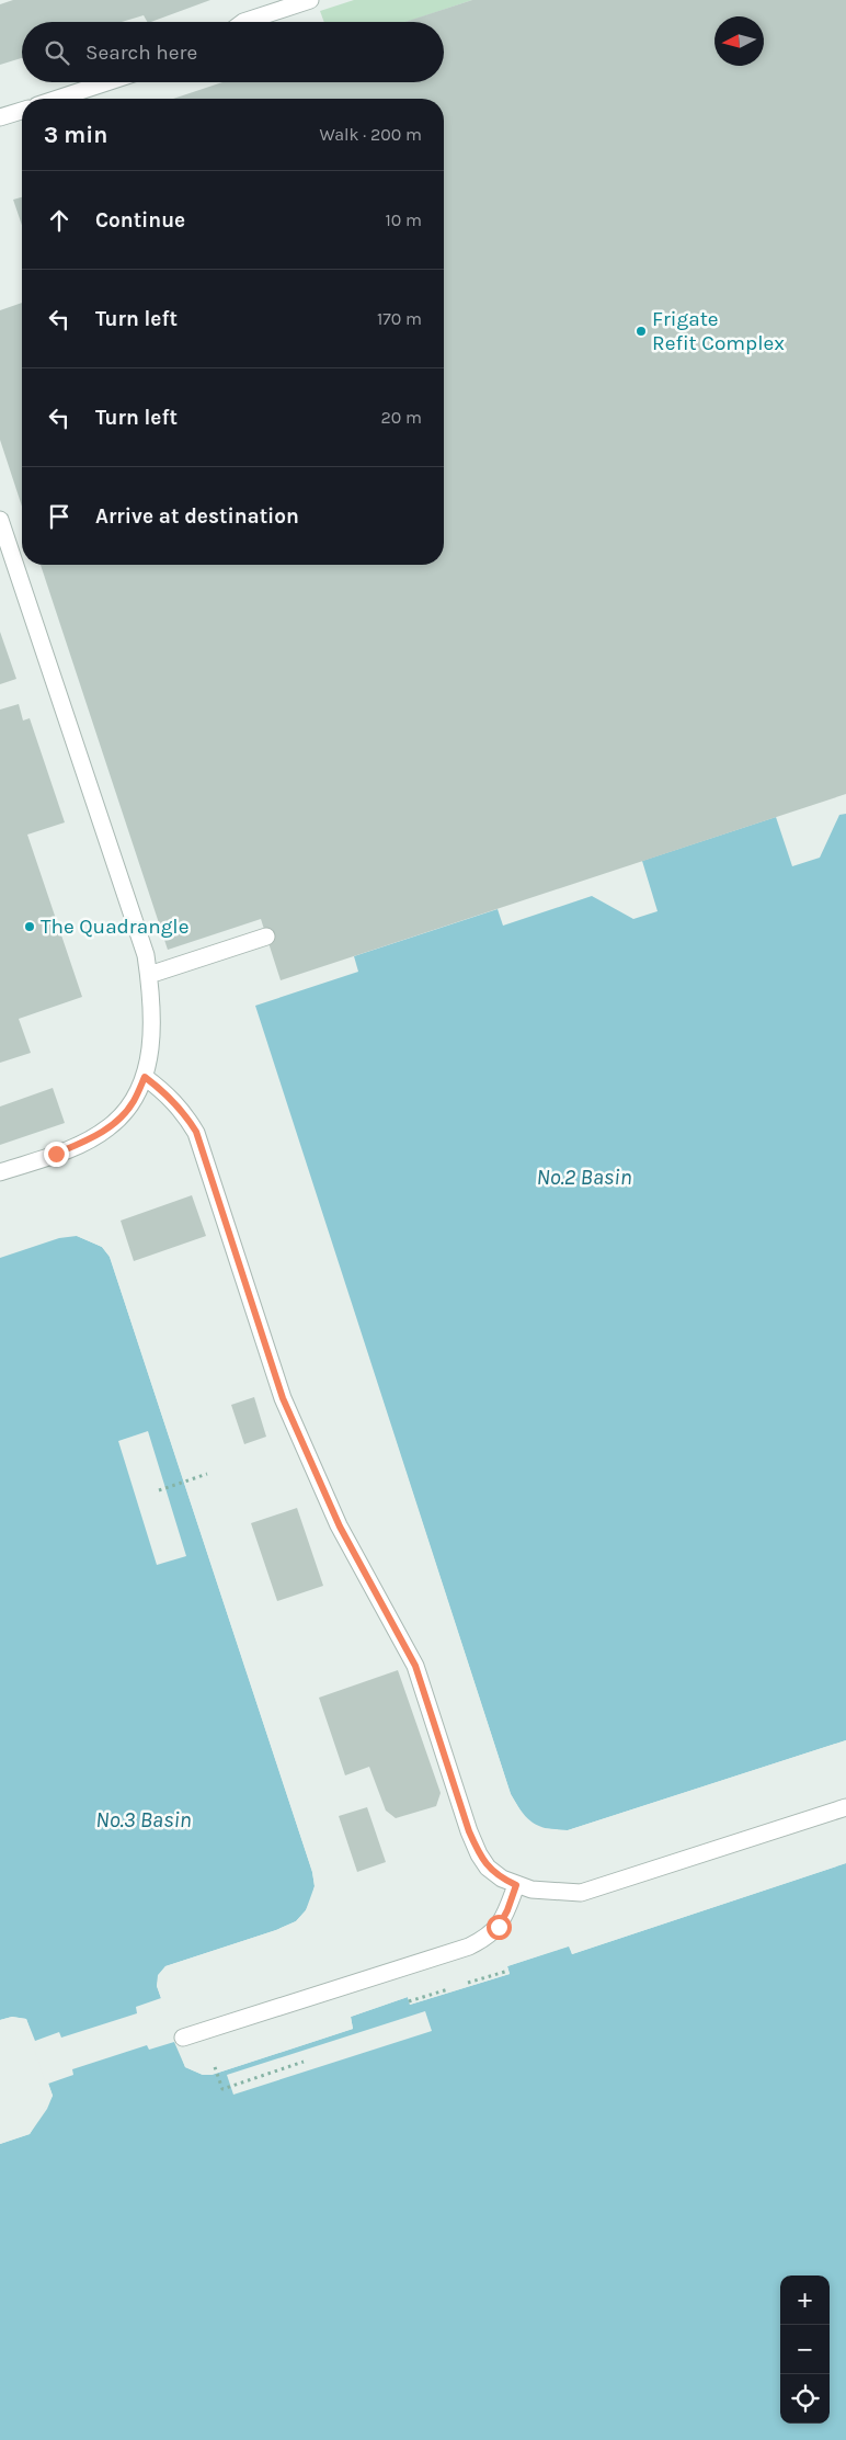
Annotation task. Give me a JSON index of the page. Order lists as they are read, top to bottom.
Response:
{
  "water": ["No.2 Basin", "No.3 Basin"],
  "places": ["Frigate Refit Complex", "The Quadrangle"],
  "north": "left",
  "page": {
    "search": "Search here",
    "heading": ["3 min", "Walk · 200 m"],
    "list": [
      ["Continue", "10 m"],
      ["Turn left", "170 m"],
      ["Turn left", "20 m"],
      "Arrive at destination"
    ],
    "map_buttons": ["+", "−"]
  }
}
